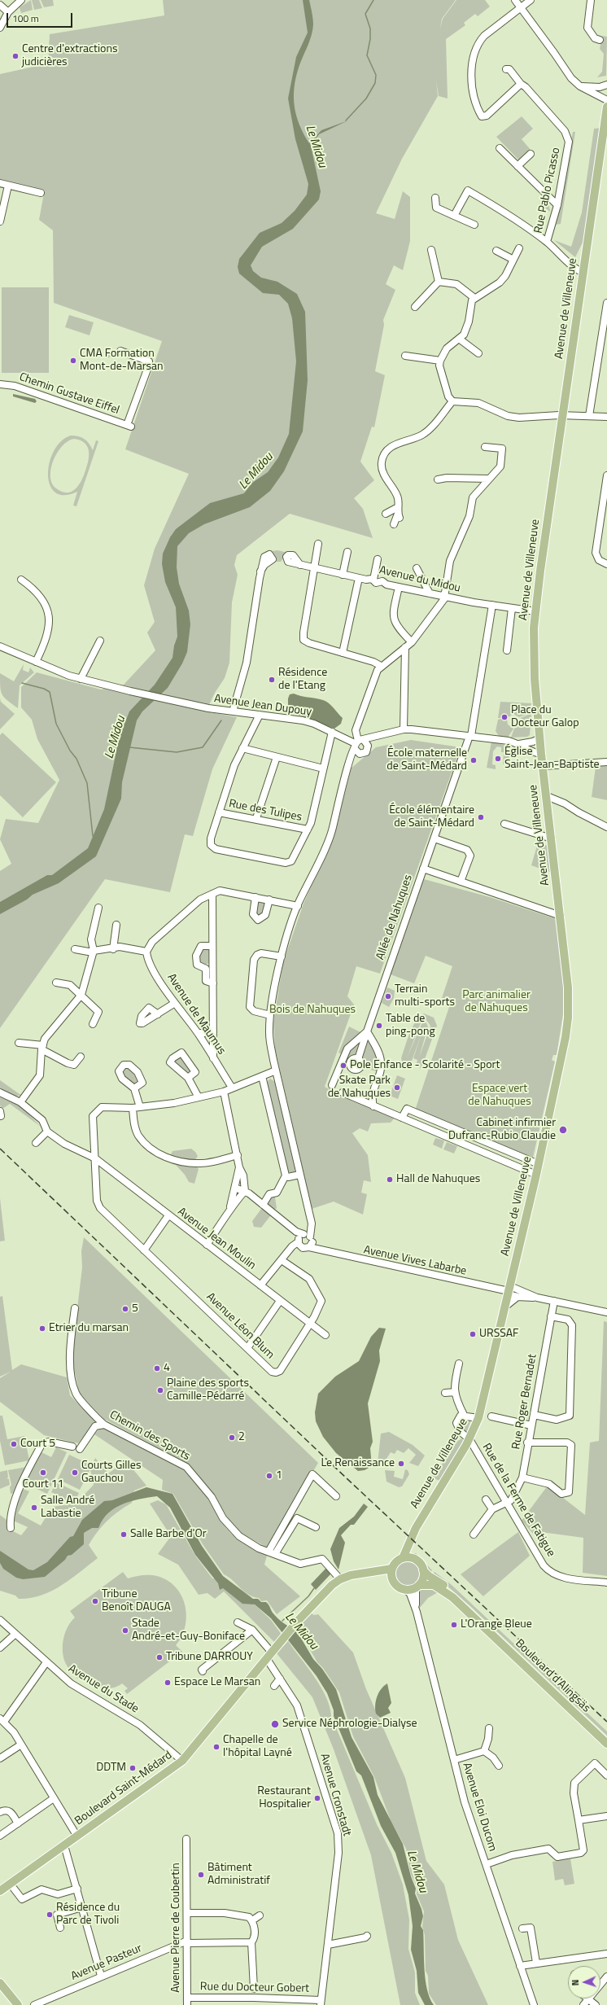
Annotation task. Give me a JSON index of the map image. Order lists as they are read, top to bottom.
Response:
{
  "streets": {
    "main road": ["Avenue de Villeneuve", "Boulevard d'Alingsäs", "Boulevard Saint-Médard"],
    "street": [
      "Rue Pablo Picasso",
      "Chemin Gustave Eiffel",
      "Avenue du Midou",
      "Avenue Jean Dupouy",
      "Rue des Tulipes",
      "Allée de Nahuques",
      "Avenue de Maumus",
      "Avenue Jean Moulin",
      "Avenue Vives Labarbe",
      "Avenue Léon Blum",
      "Rue Roger Bernadet",
      "Chemin des Sports",
      "Rue de la Ferme de Fatigue",
      "Avenue du Stade",
      "Avenue Cronstadt",
      "Avenue Eloi Ducom",
      "Avenue Pierre de Coubertin",
      "Avenue Pasteur",
      "Rue du Docteur Gobert"
    ]
  },
  "crossings": [
    ["Avenue de Villeneuve", "Avenue du Midou"],
    ["Avenue de Villeneuve", "Avenue Vives Labarbe"],
    ["Avenue de Villeneuve", "Rue de la Ferme de Fatigue"],
    ["Avenue de Villeneuve", "Boulevard d'Alingsäs"],
    ["Avenue de Villeneuve", "Avenue Eloi Ducom"],
    ["Avenue du Midou", "Allée de Nahuques"],
    ["Avenue Jean Moulin", "Avenue Léon Blum"],
    ["Rue Roger Bernadet", "Rue de la Ferme de Fatigue"],
    ["Chemin des Sports", "Boulevard Saint-Médard"],
    ["Boulevard d'Alingsäs", "Avenue Eloi Ducom"],
    ["Avenue du Stade", "Boulevard Saint-Médard"],
    ["Boulevard Saint-Médard", "Avenue Cronstadt"],
    ["Avenue Cronstadt", "Rue du Docteur Gobert"],
    ["Avenue Pierre de Coubertin", "Avenue Pasteur"],
    ["Avenue Pierre de Coubertin", "Rue du Docteur Gobert"]
  ],
  "water": ["Le Midou"],
  "parks": ["Parc animalier de Nahuques", "Bois de Nahuques", "Espace vert de Nahuques"],
  "places": [
    "Centre d'extractions judicières",
    "CMA Formation Mont-de-Marsan",
    "Résidence de l'Etang",
    "Place du Docteur Galop",
    "Église Saint-Jean-Baptiste",
    "École maternelle de Saint-Médard",
    "École élémentaire de Saint-Médard",
    "Terrain multi-sports",
    "Table de ping-pong",
    "Pole Enfance - Scolarité - Sport",
    "Skate Park de Nahuques",
    "Cabinet infirmier Dufranc-Rubio Claudie",
    "Hall de Nahuques",
    "5",
    "Etrier du marsan",
    "URSSAF",
    "4",
    "Plaine des sports Camille-Pédarré",
    "2",
    "Court 5",
    "Le Renaissance",
    "Court 11",
    "Courts Gilles Gauchou",
    "1",
    "Salle André Labastie",
    "Salle Barbe d'Or",
    "Tribune Benoît DAUGA",
    "L'Orange Bleue",
    "Stade André-et-Guy-Boniface",
    "Tribune DARROUY",
    "Espace Le Marsan",
    "Service Néphrologie-Dialyse",
    "Chapelle de l'hôpital Layné",
    "DDTM",
    "Restaurant Hospitalier",
    "Bâtiment Administratif",
    "Résidence du Parc de Tivoli"
  ],
  "scale_bar": "100 m",
  "north": "left"
}
